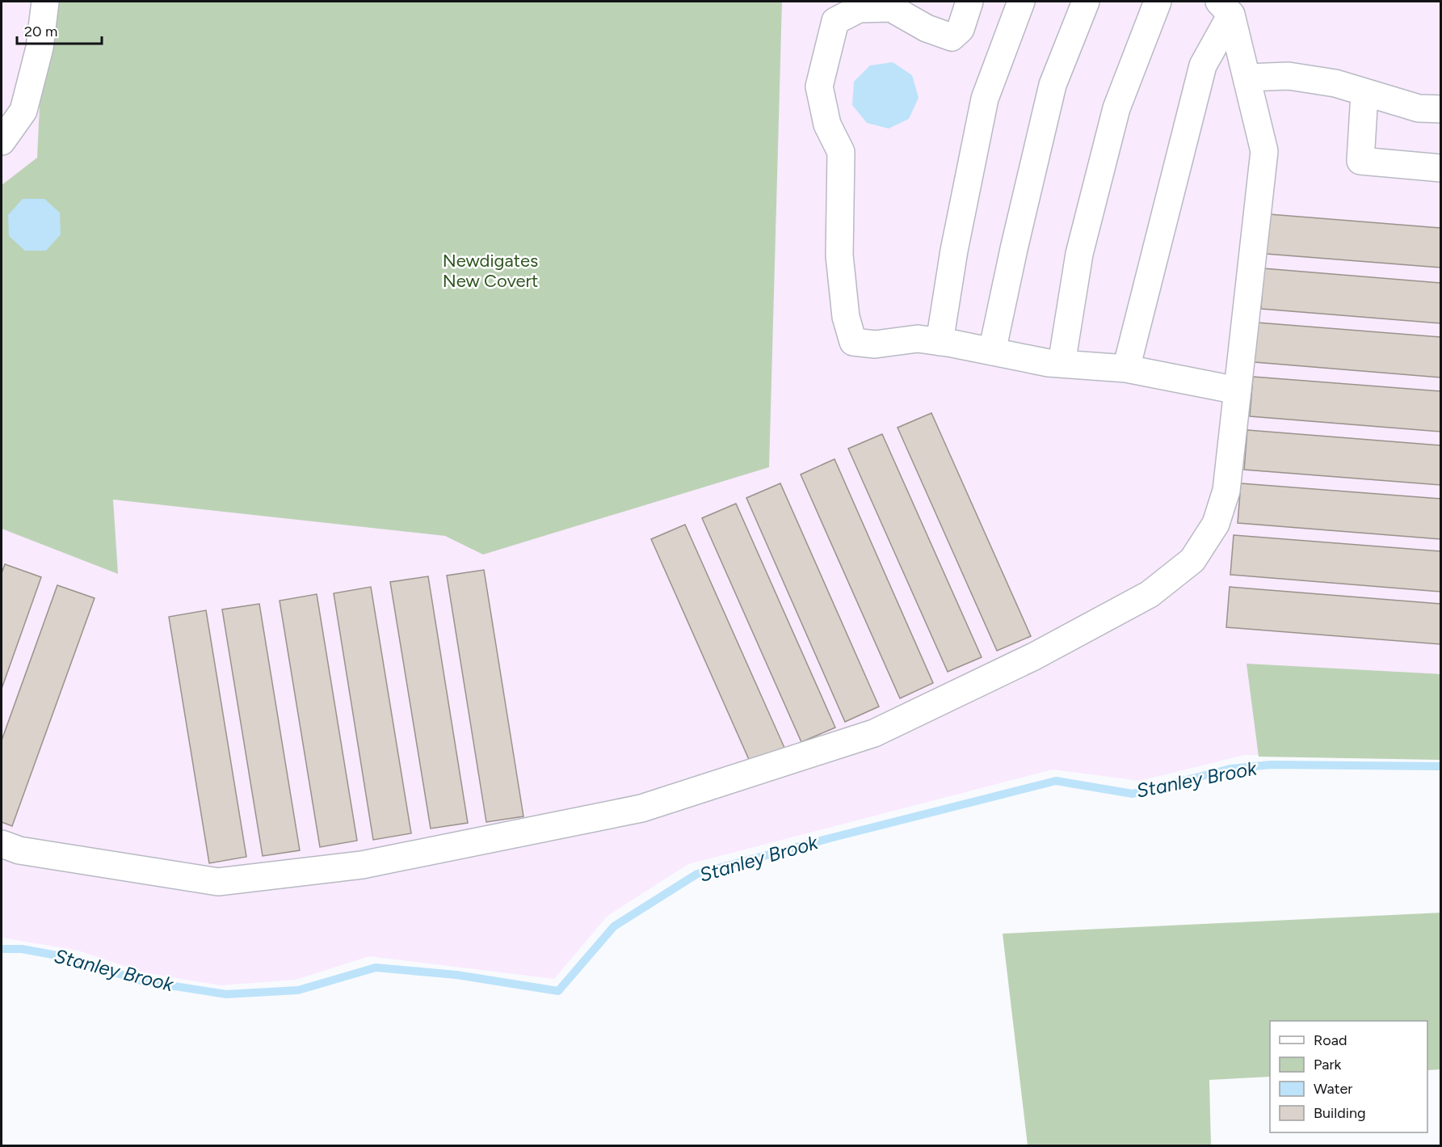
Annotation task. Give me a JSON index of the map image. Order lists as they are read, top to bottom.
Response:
{
  "water": ["Stanley Brook"],
  "parks": ["Newdigates New Covert"],
  "legend": [
    "Road",
    "Park",
    "Water",
    "Building"
  ],
  "scale_bar": "20 m"
}
